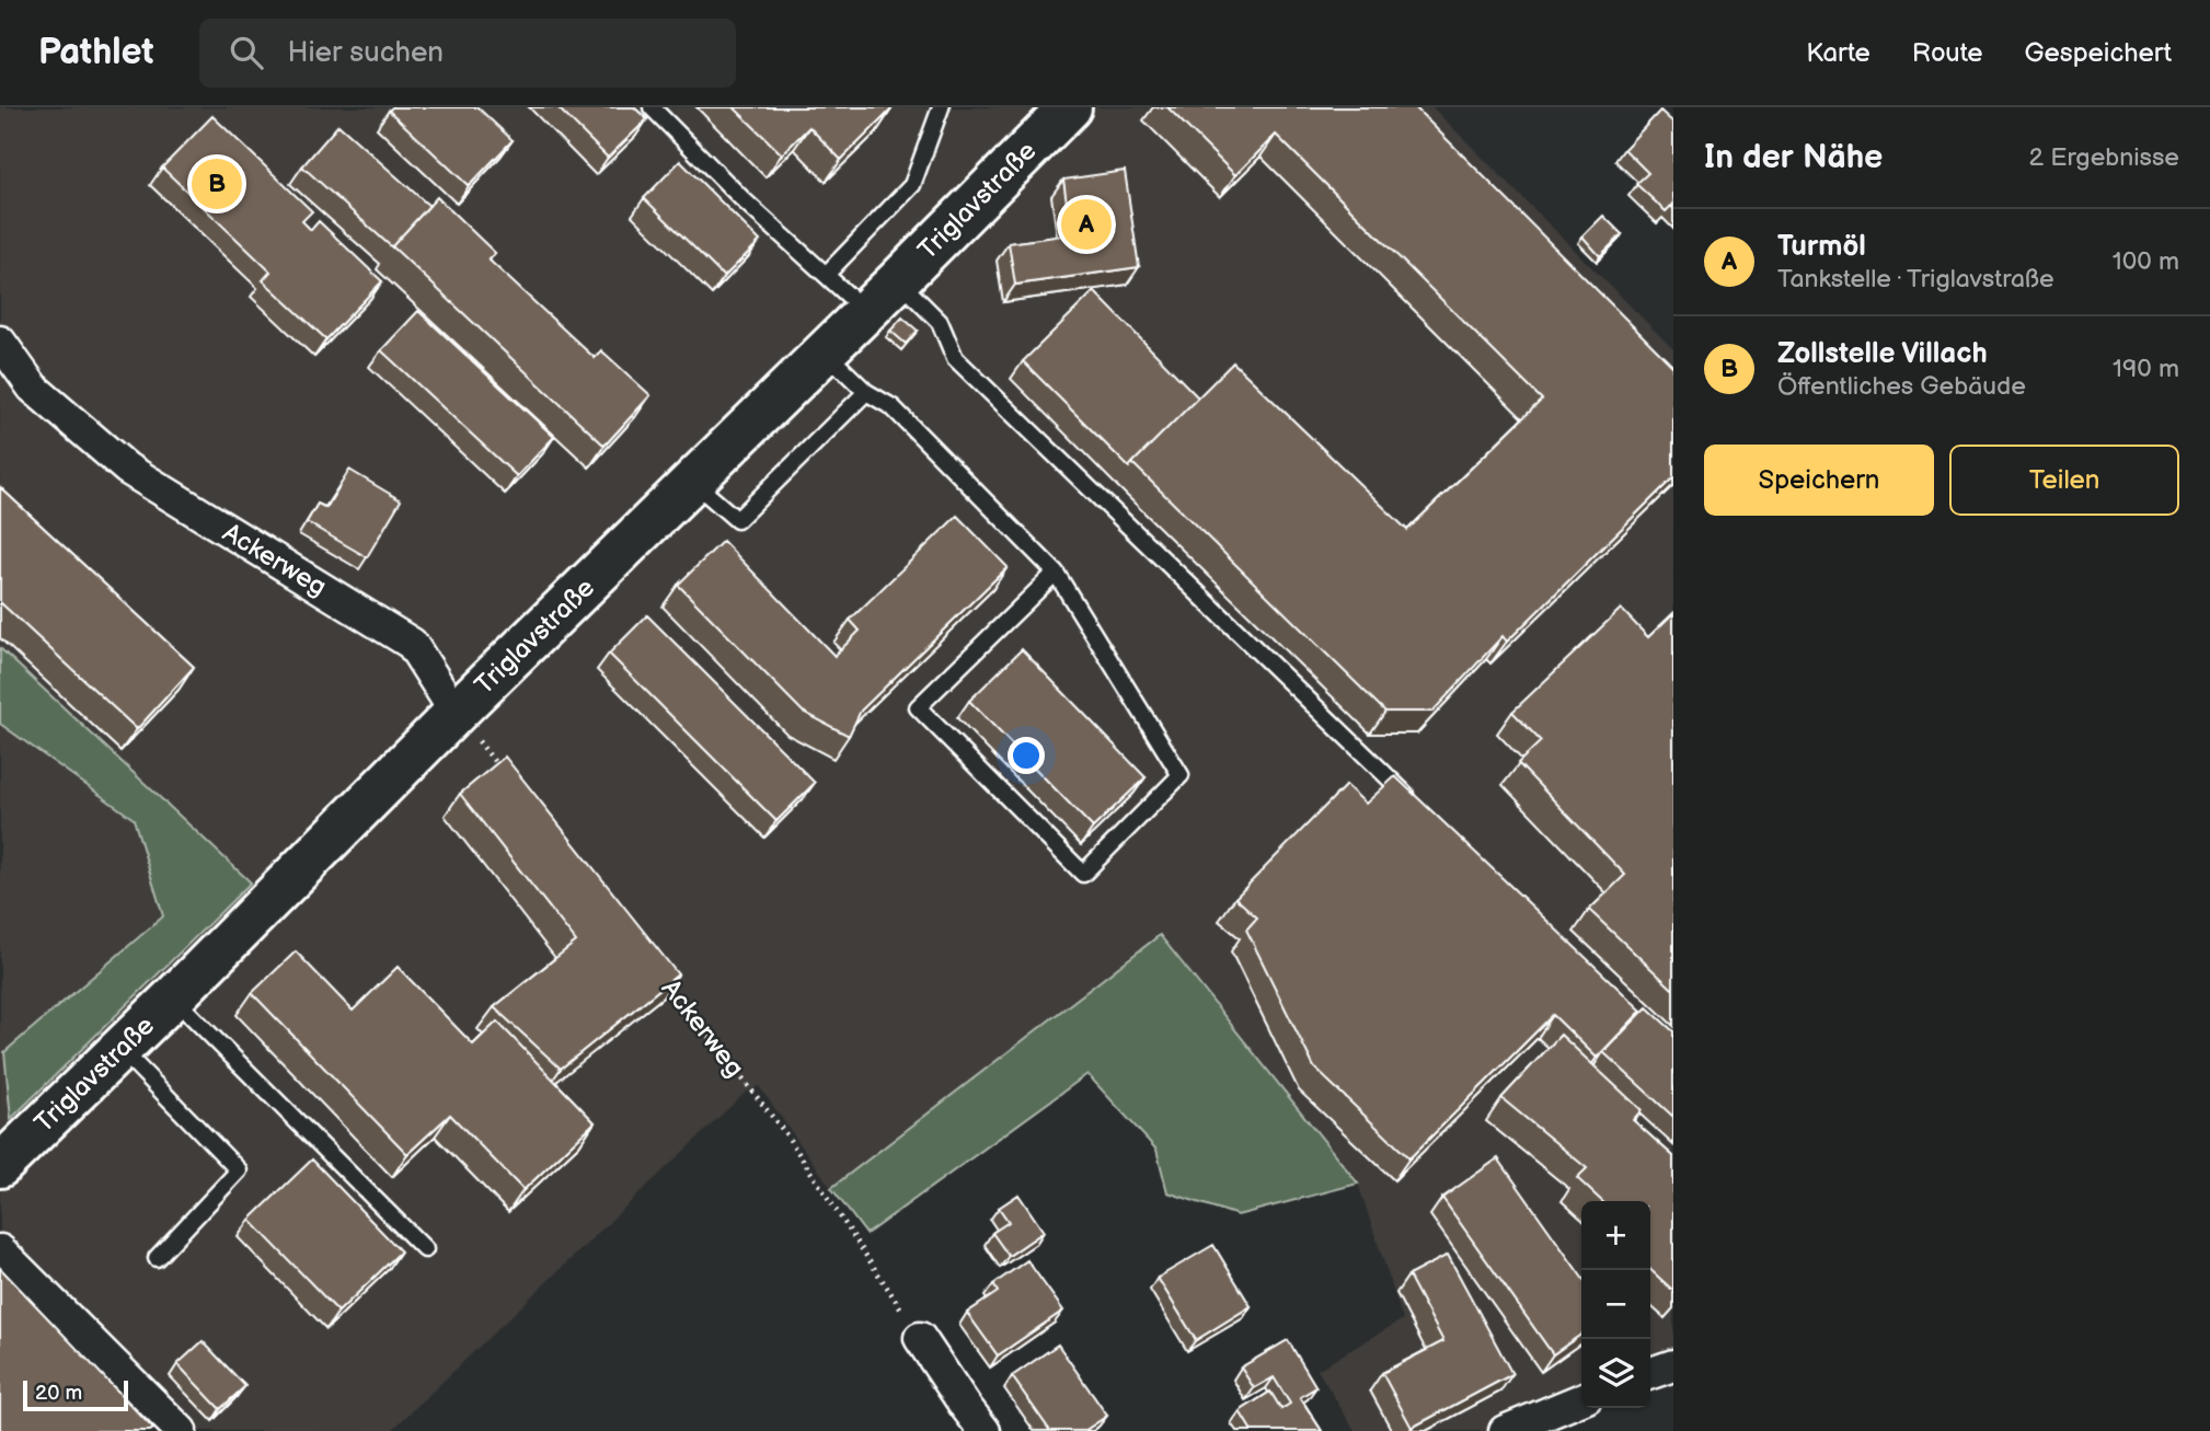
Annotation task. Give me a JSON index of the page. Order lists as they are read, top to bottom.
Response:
{
  "streets": {
    "street": ["Triglavstraße", "Ackerweg"]
  },
  "crossings": [
    ["Triglavstraße", "Ackerweg"]
  ],
  "scale_bar": "20 m",
  "page": {
    "header": "Pathlet",
    "search": "Hier suchen",
    "nav": ["Karte", "Route", "Gespeichert"],
    "heading": ["In der Nähe", "2 Ergebnisse"],
    "pins": ["B", "A"],
    "list": [
      {
        "mark": "A",
        "name": "Turmöl",
        "note": "Tankstelle · Triglavstraße",
        "value": "100 m"
      },
      {
        "mark": "B",
        "name": "Zollstelle Villach",
        "note": "Öffentliches Gebäude",
        "value": "190 m"
      }
    ],
    "buttons": ["Speichern", "Teilen"],
    "map_buttons": ["+", "−"],
    "scale": "20 m"
  }
}
